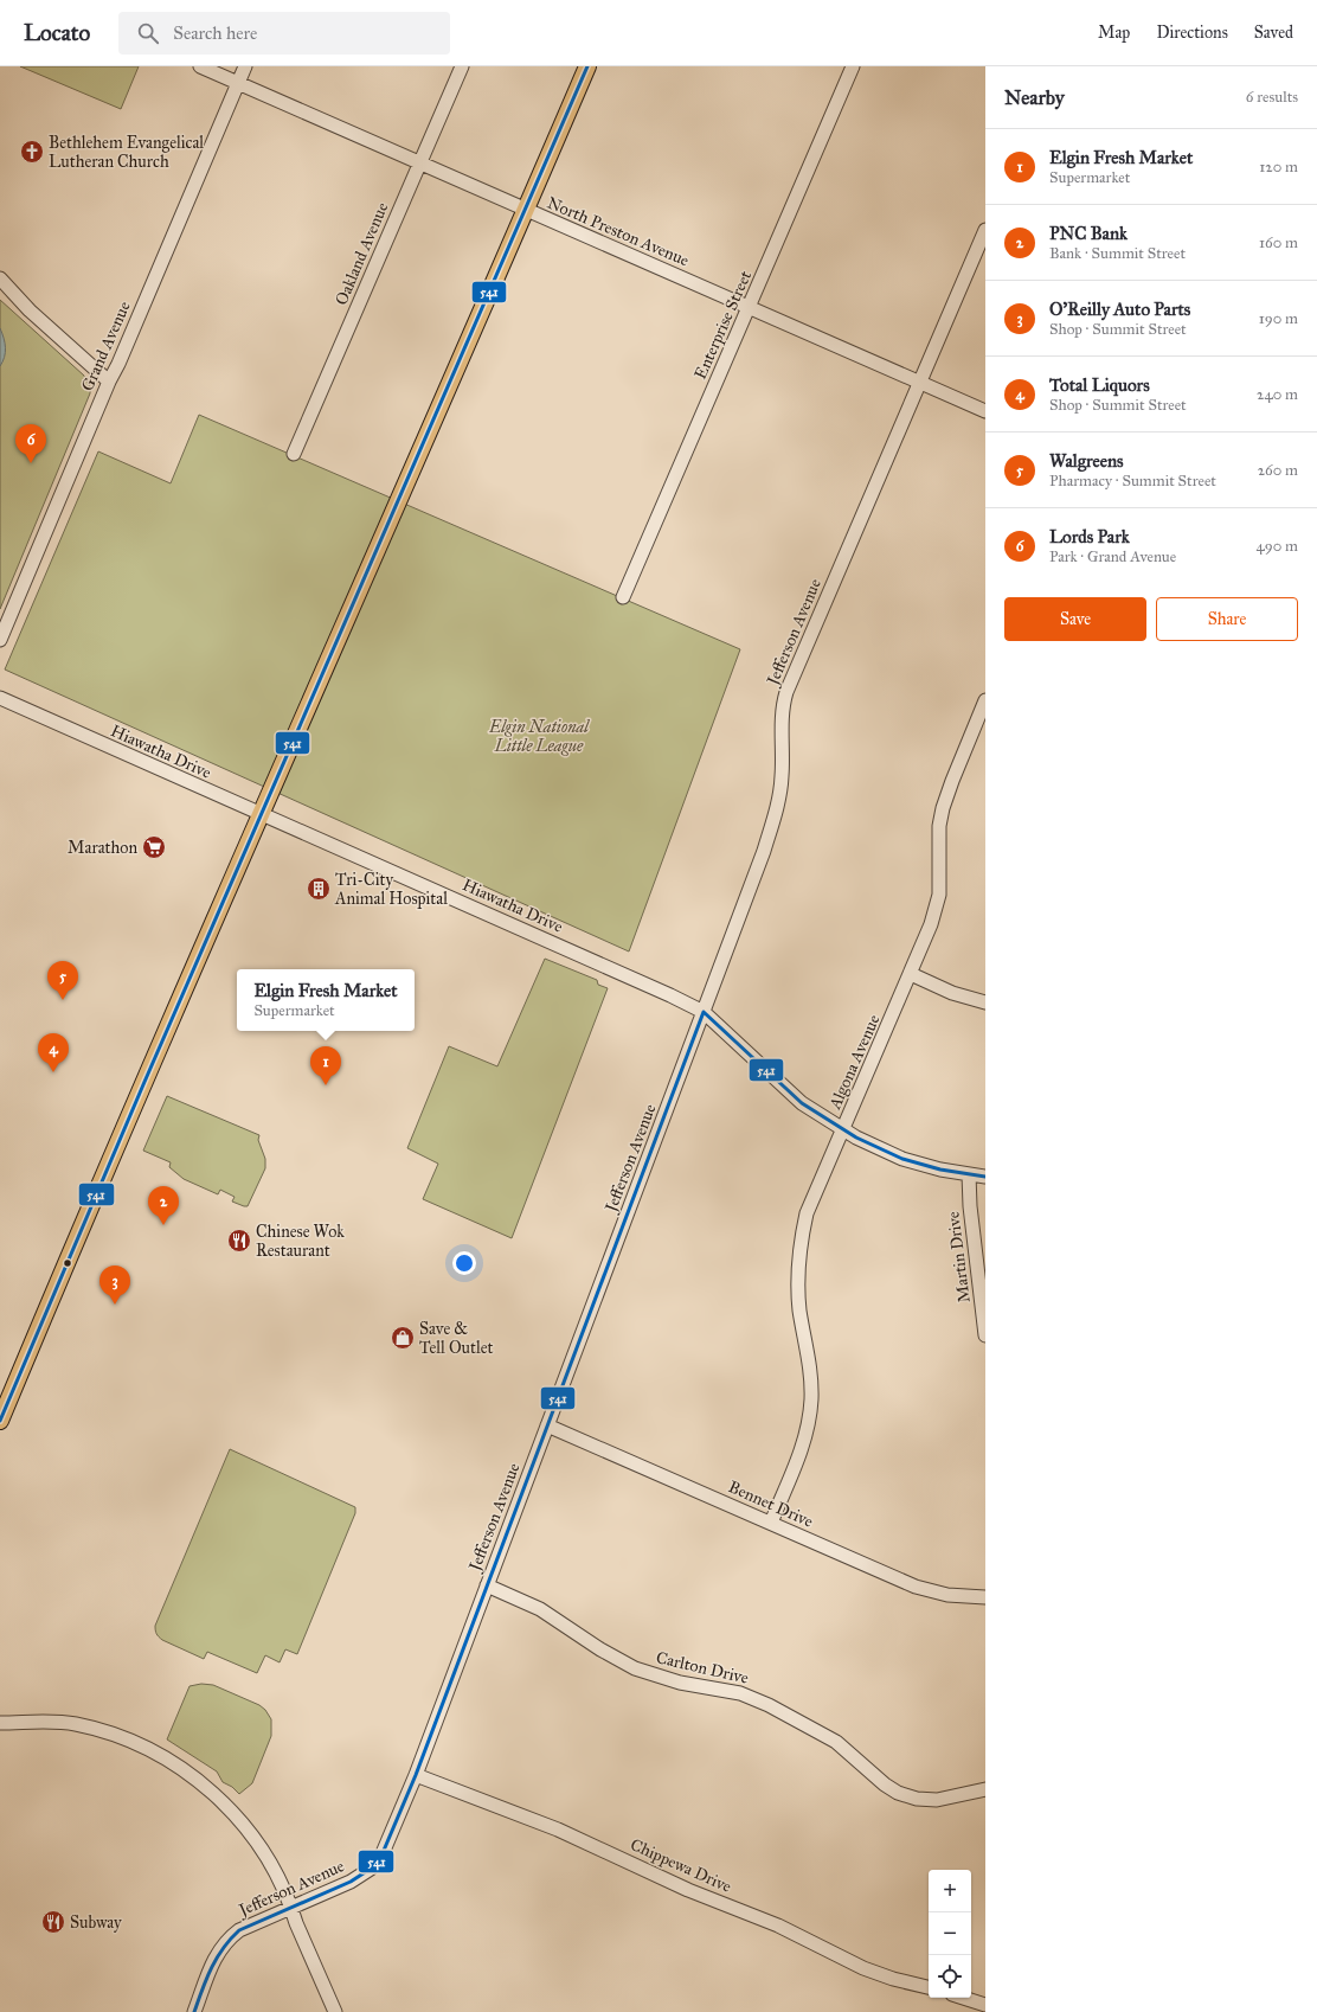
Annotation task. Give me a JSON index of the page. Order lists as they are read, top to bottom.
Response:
{
  "streets": {
    "street": [
      "North Preston Avenue",
      "Oakland Avenue",
      "Enterprise Street",
      "Grand Avenue",
      "Jefferson Avenue",
      "Hiawatha Drive",
      "Algona Avenue",
      "Martin Drive",
      "Bennet Drive",
      "Carlton Drive",
      "Chippewa Drive"
    ]
  },
  "crossings": [
    ["North Preston Avenue", "Oakland Avenue"],
    ["North Preston Avenue", "Enterprise Street"],
    ["North Preston Avenue", "Grand Avenue"],
    ["North Preston Avenue", "Jefferson Avenue"],
    ["Jefferson Avenue", "Hiawatha Drive"],
    ["Jefferson Avenue", "Bennet Drive"],
    ["Jefferson Avenue", "Carlton Drive"],
    ["Jefferson Avenue", "Chippewa Drive"],
    ["Hiawatha Drive", "Algona Avenue"],
    ["Hiawatha Drive", "Martin Drive"],
    ["Algona Avenue", "Bennet Drive"]
  ],
  "parks": ["Elgin National Little League"],
  "places": {
    "church": ["Bethlehem Evangelical Lutheran Church"],
    "supermarket": ["Marathon"],
    "building": ["Tri-City Animal Hospital"],
    "restaurant": ["Chinese Wok Restaurant", "Subway"],
    "shop": ["Save & Tell Outlet"]
  },
  "lines": ["transit line 541"],
  "page": {
    "header": "Locato",
    "search": "Search here",
    "nav": ["Map", "Directions", "Saved"],
    "heading": ["Nearby", "6 results"],
    "list": [
      {
        "mark": "1",
        "name": "Elgin Fresh Market",
        "note": "Supermarket",
        "value": "120 m"
      },
      {
        "mark": "2",
        "name": "PNC Bank",
        "note": "Bank · Summit Street",
        "value": "160 m"
      },
      {
        "mark": "3",
        "name": "O'Reilly Auto Parts",
        "note": "Shop · Summit Street",
        "value": "190 m"
      },
      {
        "mark": "4",
        "name": "Total Liquors",
        "note": "Shop · Summit Street",
        "value": "240 m"
      },
      {
        "mark": "5",
        "name": "Walgreens",
        "note": "Pharmacy · Summit Street",
        "value": "260 m"
      },
      {
        "mark": "6",
        "name": "Lords Park",
        "note": "Park · Grand Avenue",
        "value": "490 m"
      }
    ],
    "pins": [
      "6",
      "5",
      "4",
      "1",
      "2",
      "3"
    ],
    "buttons": ["Save", "Share"],
    "popup": ["Elgin Fresh Market", "Supermarket"],
    "map_buttons": ["+", "−"]
  }
}
